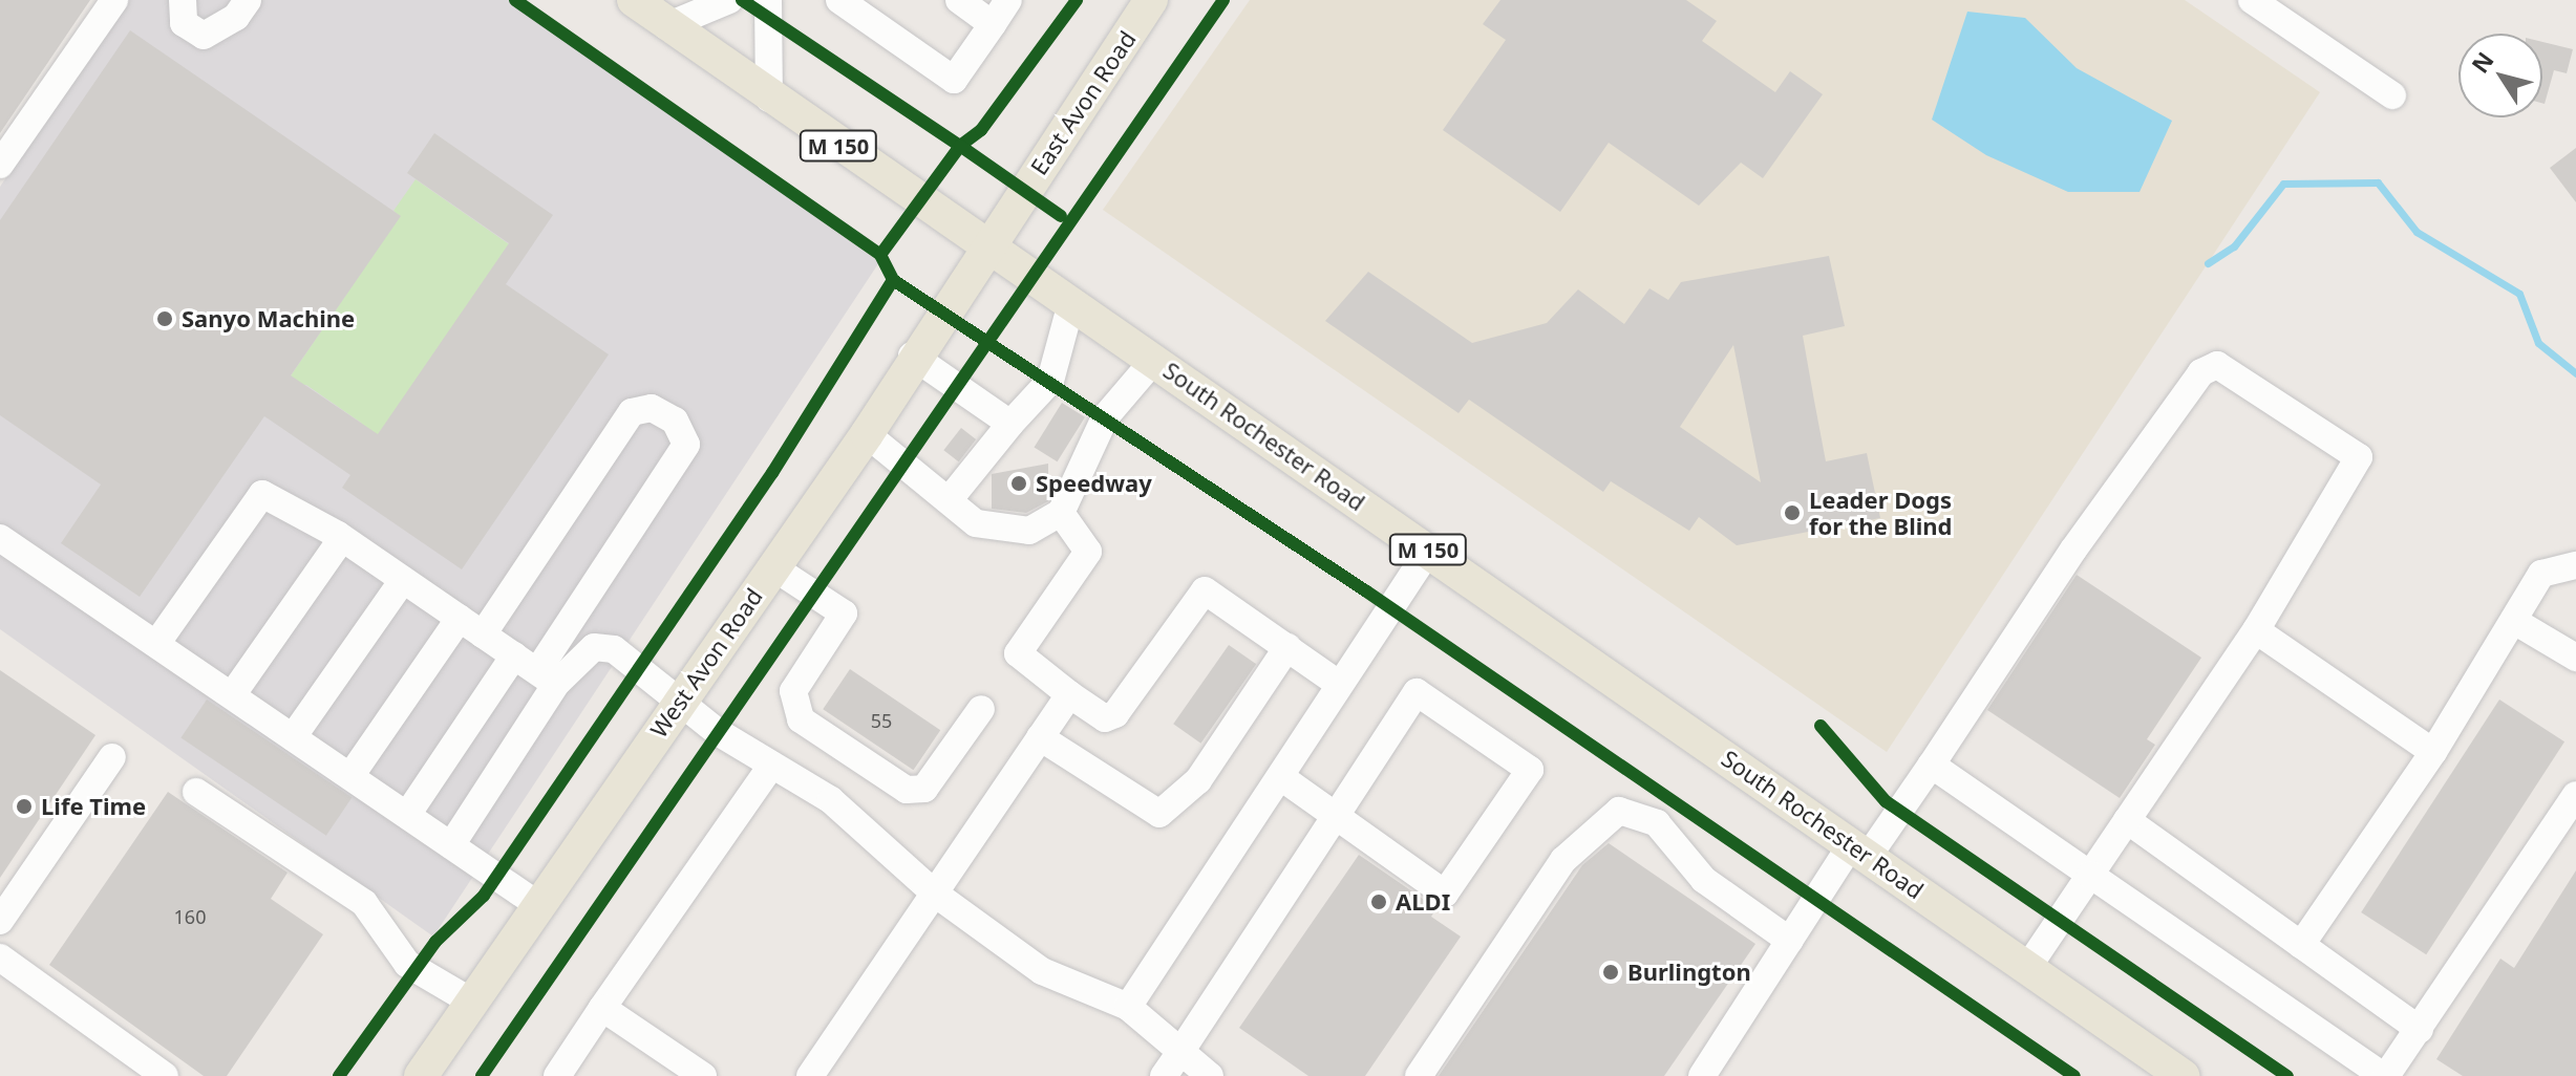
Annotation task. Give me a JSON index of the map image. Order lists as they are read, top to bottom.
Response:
{
  "streets": {
    "main road": [
      "East Avon Road",
      "M 150",
      "South Rochester Road",
      "West Avon Road"
    ]
  },
  "crossings": [
    ["East Avon Road", "South Rochester Road"],
    ["East Avon Road", "West Avon Road"],
    ["South Rochester Road", "West Avon Road"]
  ],
  "places": [
    "Sanyo Machine",
    "Speedway",
    "Leader Dogs for the Blind",
    "Life Time",
    "ALDI",
    "Burlington"
  ],
  "house_numbers": ["55", "160"],
  "north": "top left"
}
